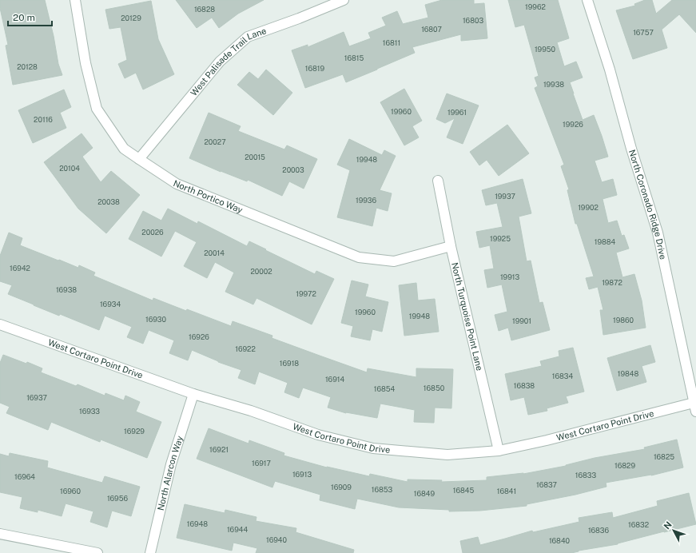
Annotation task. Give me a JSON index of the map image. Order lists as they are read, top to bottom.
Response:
{
  "streets": {
    "street": [
      "West Palisade Trail Lane",
      "North Portico Way",
      "North Coronado Ridge Drive",
      "North Turquoise Point Lane",
      "West Cortaro Point Drive",
      "North Alarcon Way"
    ]
  },
  "crossings": [
    ["West Palisade Trail Lane", "North Portico Way"],
    ["North Portico Way", "North Turquoise Point Lane"],
    ["North Coronado Ridge Drive", "West Cortaro Point Drive"],
    ["North Turquoise Point Lane", "West Cortaro Point Drive"],
    ["West Cortaro Point Drive", "North Alarcon Way"]
  ],
  "house_numbers": [
    "19962",
    "16828",
    "20129",
    "16803",
    "16807",
    "16757",
    "16811",
    "19950",
    "16815",
    "20128",
    "16819",
    "19938",
    "19960",
    "19961",
    "20116",
    "19926",
    "20027",
    "20015",
    "19948",
    "20104",
    "20003",
    "19937",
    "19936",
    "20038",
    "19902",
    "20026",
    "19925",
    "19884",
    "20014",
    "16942",
    "20002",
    "19913",
    "19872",
    "16938",
    "19972",
    "16934",
    "19960",
    "19948",
    "16930",
    "19860",
    "19901",
    "16926",
    "16922",
    "16918",
    "19848",
    "16834",
    "16914",
    "16838",
    "16850",
    "16854",
    "16937",
    "16933",
    "16929",
    "16921",
    "16825",
    "16917",
    "16829",
    "16913",
    "16833",
    "16964",
    "16837",
    "16909",
    "16853",
    "16845",
    "16960",
    "16841",
    "16849",
    "16956",
    "16948",
    "16832",
    "16944",
    "16836",
    "16940",
    "16840"
  ],
  "scale_bar": "20 m",
  "north": "top left"
}
